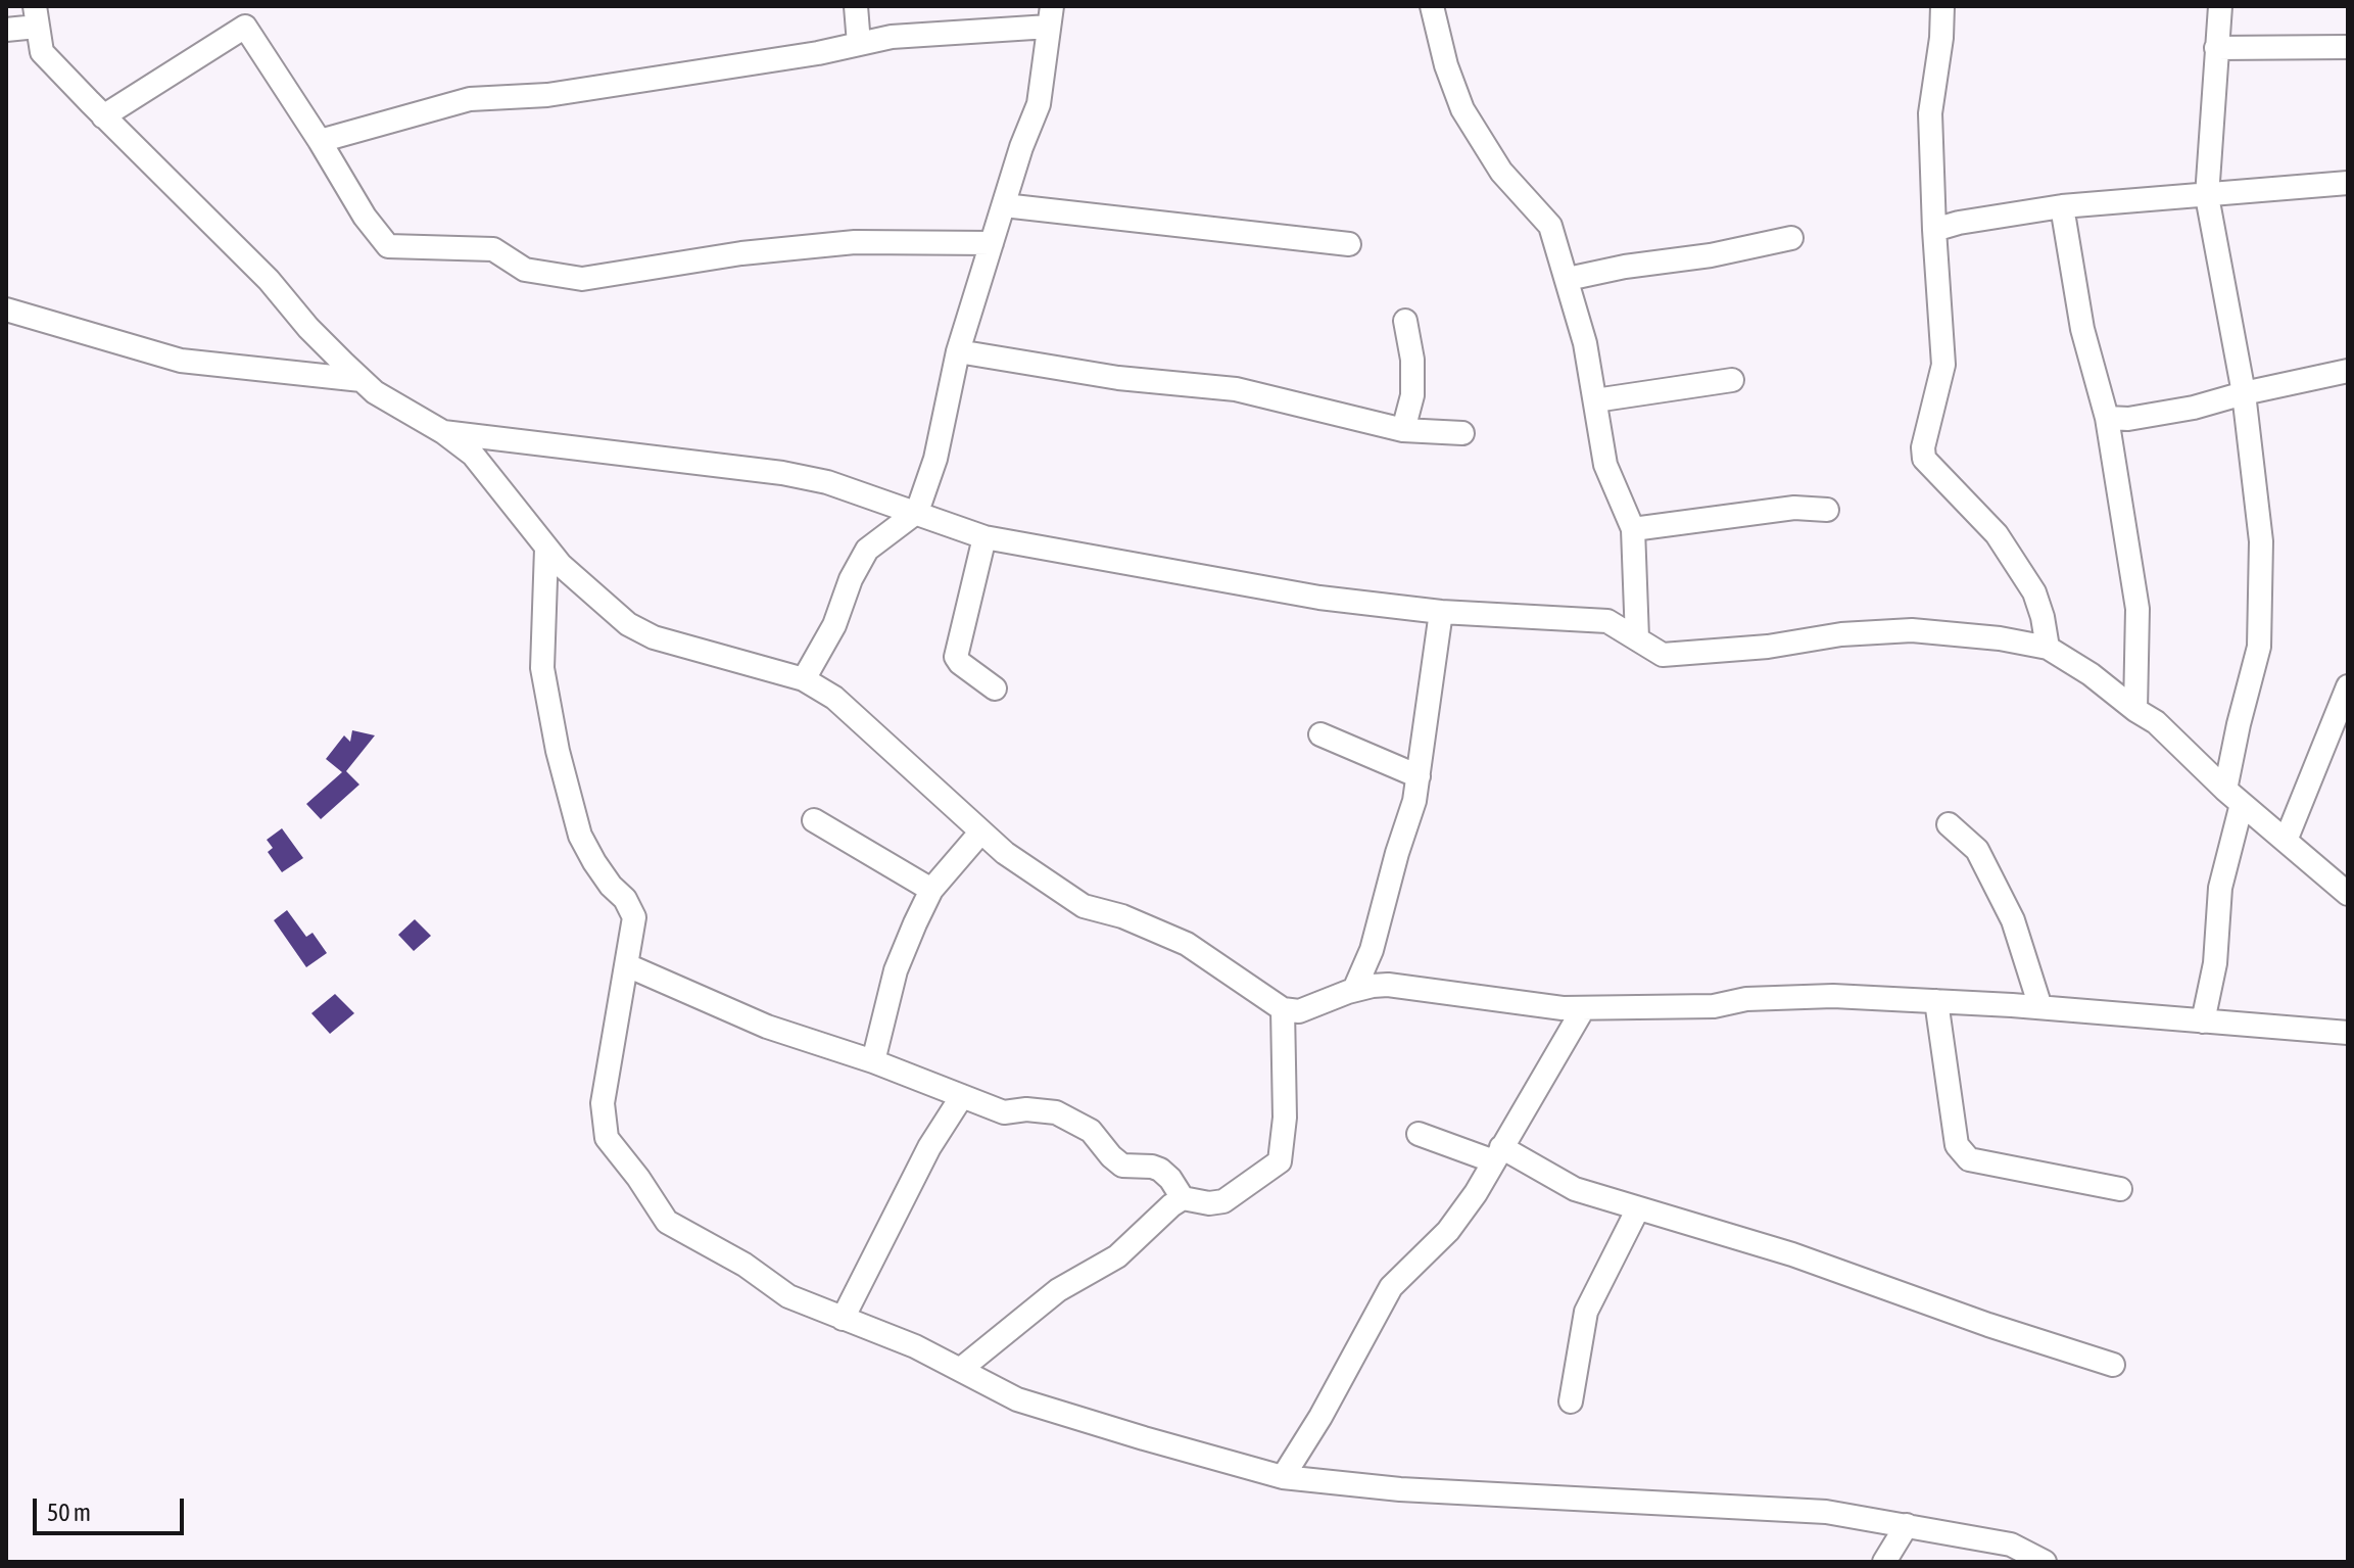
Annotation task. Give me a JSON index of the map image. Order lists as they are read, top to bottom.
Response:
{
  "scale_bar": "50 m"
}
